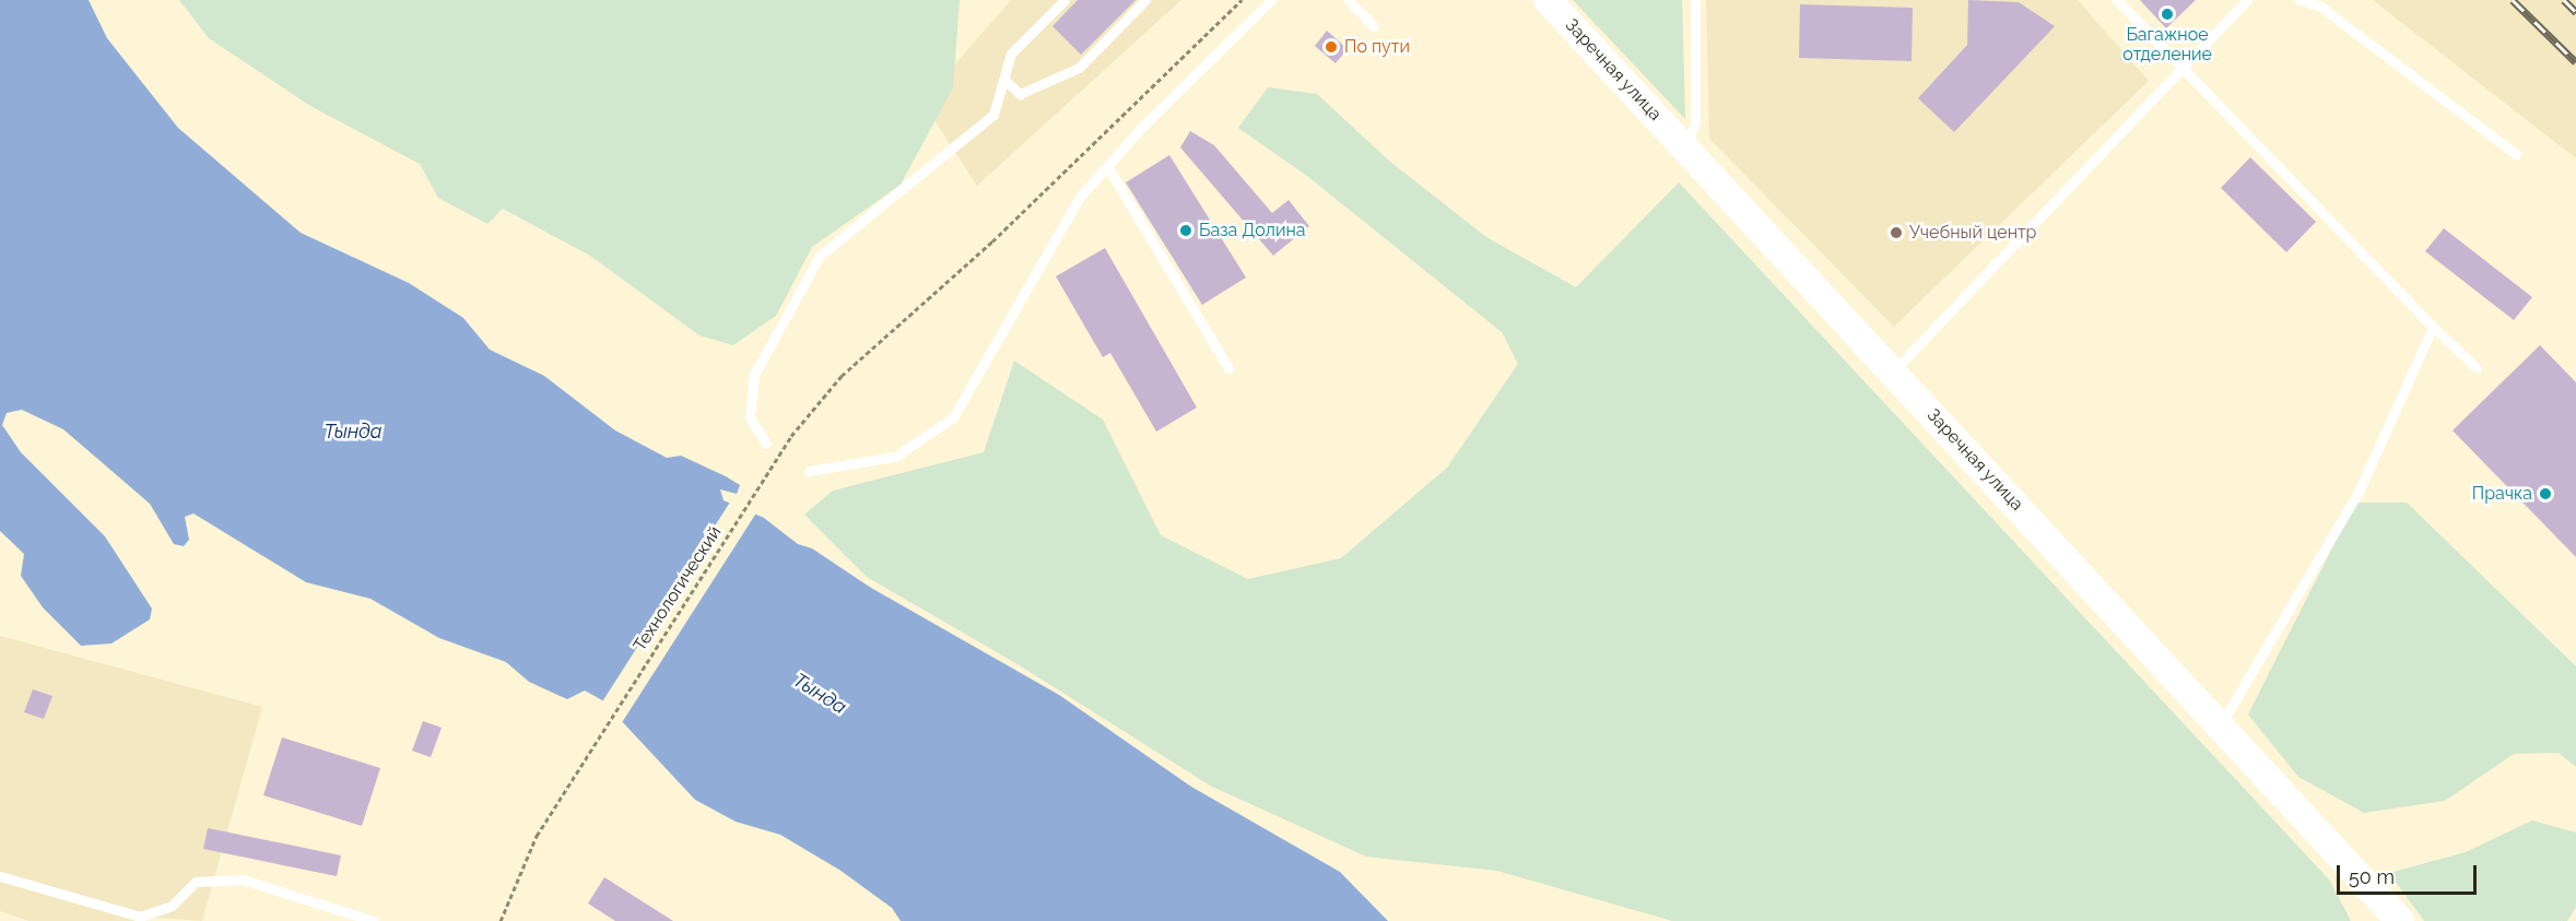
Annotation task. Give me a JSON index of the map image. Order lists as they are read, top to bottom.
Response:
{
  "streets": {
    "street": ["Заречная улица"],
    "path": ["Технологический"]
  },
  "water": ["Тында"],
  "places": [
    "Багажное отделение",
    "По пути",
    "База Долина",
    "Учебный центр",
    "Прачка"
  ],
  "scale_bar": "50 m"
}
